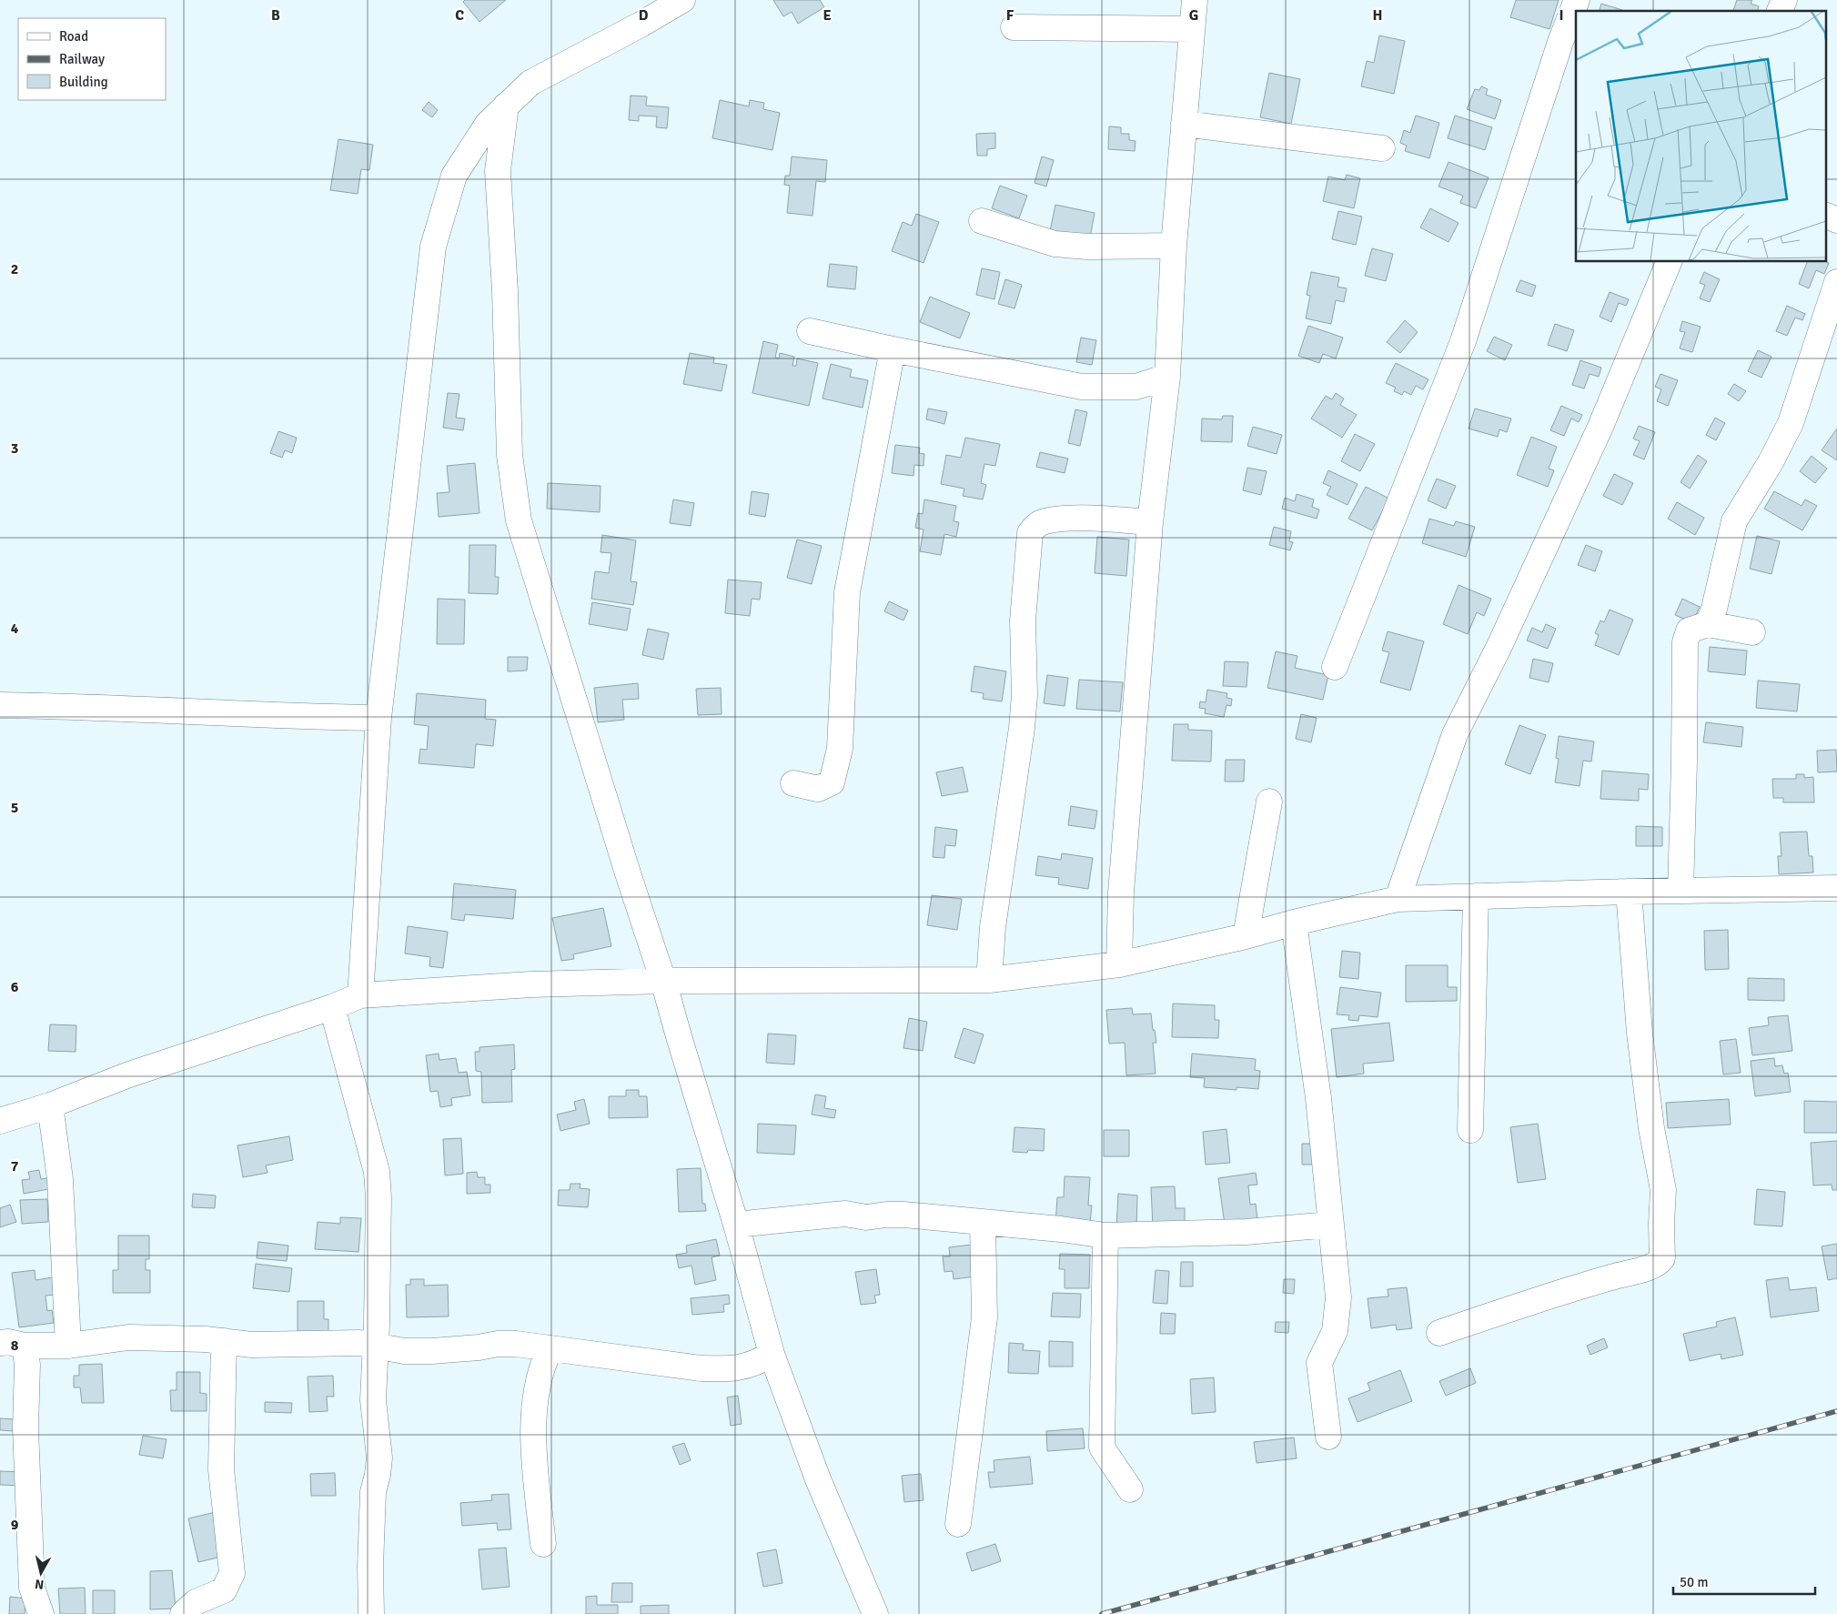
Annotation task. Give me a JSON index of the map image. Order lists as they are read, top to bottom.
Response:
{
  "legend": ["Road", "Railway", "Building"],
  "scale_bar": "50 m",
  "north": "bottom",
  "grid": {
    "columns": [
      "B",
      "C",
      "D",
      "E",
      "F",
      "G",
      "H",
      "I"
    ],
    "rows": [
      "2",
      "3",
      "4",
      "5",
      "6",
      "7",
      "8",
      "9"
    ]
  }
}
